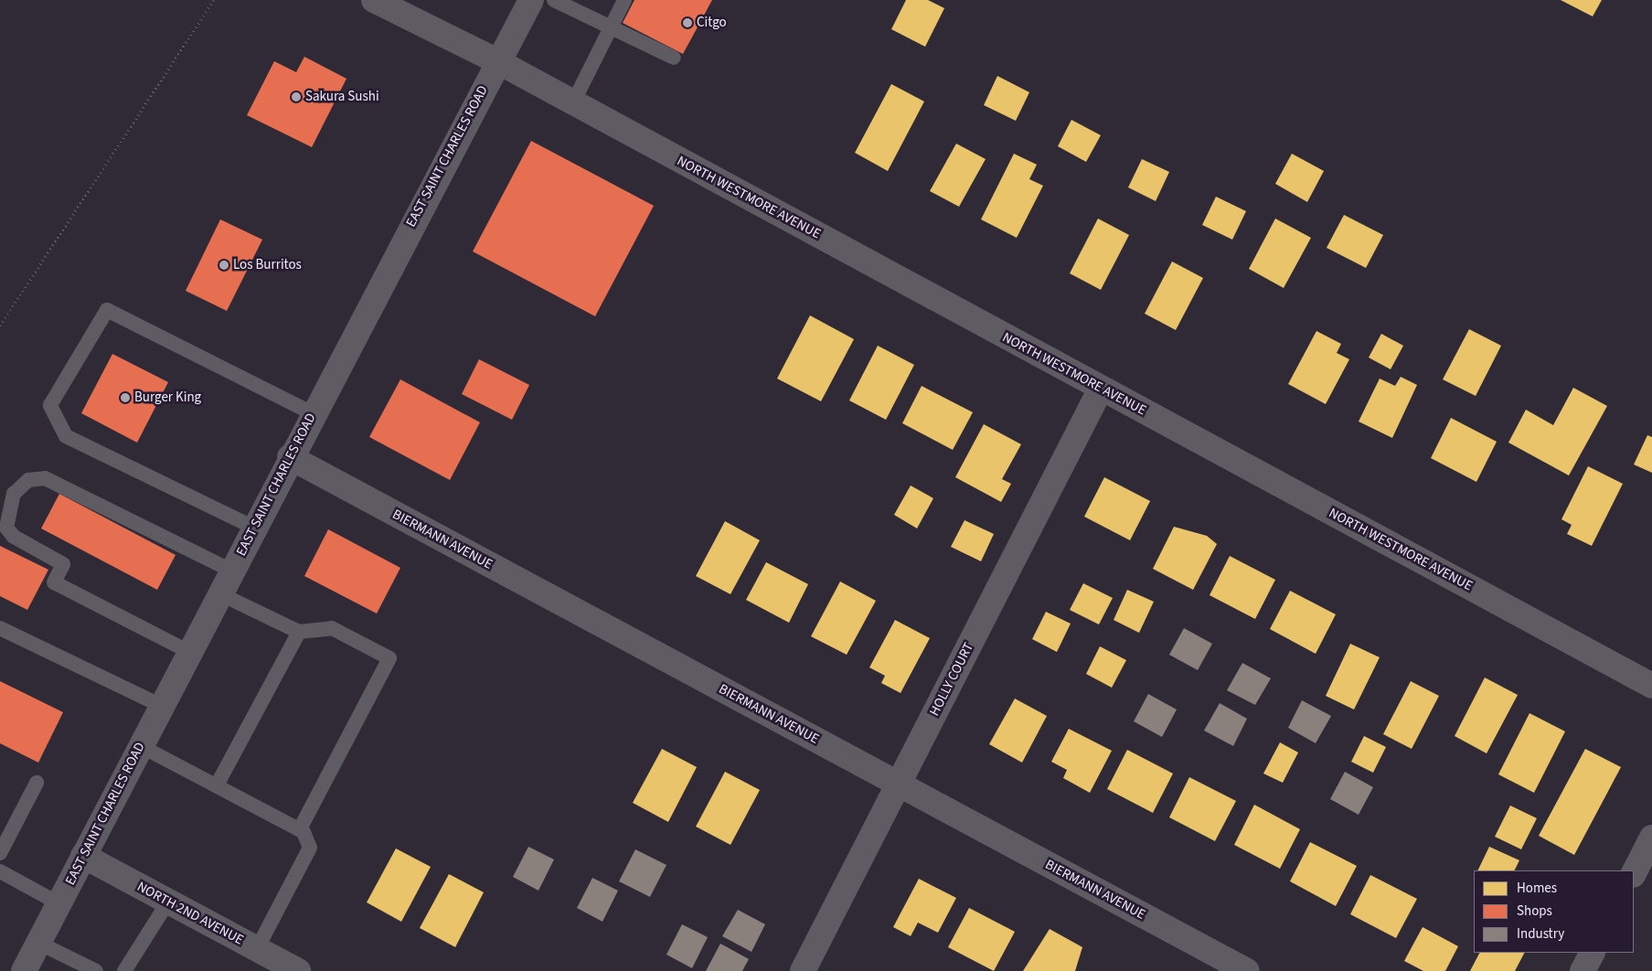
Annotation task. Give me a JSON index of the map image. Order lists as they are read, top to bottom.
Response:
{
  "streets": {
    "street": [
      "EAST SAINT CHARLES ROAD",
      "NORTH WESTMORE AVENUE",
      "BIERMANN AVENUE",
      "HOLLY COURT",
      "NORTH 2ND AVENUE"
    ]
  },
  "crossings": [
    ["EAST SAINT CHARLES ROAD", "NORTH WESTMORE AVENUE"],
    ["EAST SAINT CHARLES ROAD", "BIERMANN AVENUE"],
    ["EAST SAINT CHARLES ROAD", "NORTH 2ND AVENUE"],
    ["NORTH WESTMORE AVENUE", "HOLLY COURT"],
    ["BIERMANN AVENUE", "HOLLY COURT"]
  ],
  "places": [
    "Citgo",
    "Sakura Sushi",
    "Los Burritos",
    "Burger King"
  ],
  "legend": ["Homes", "Shops", "Industry"]
}
